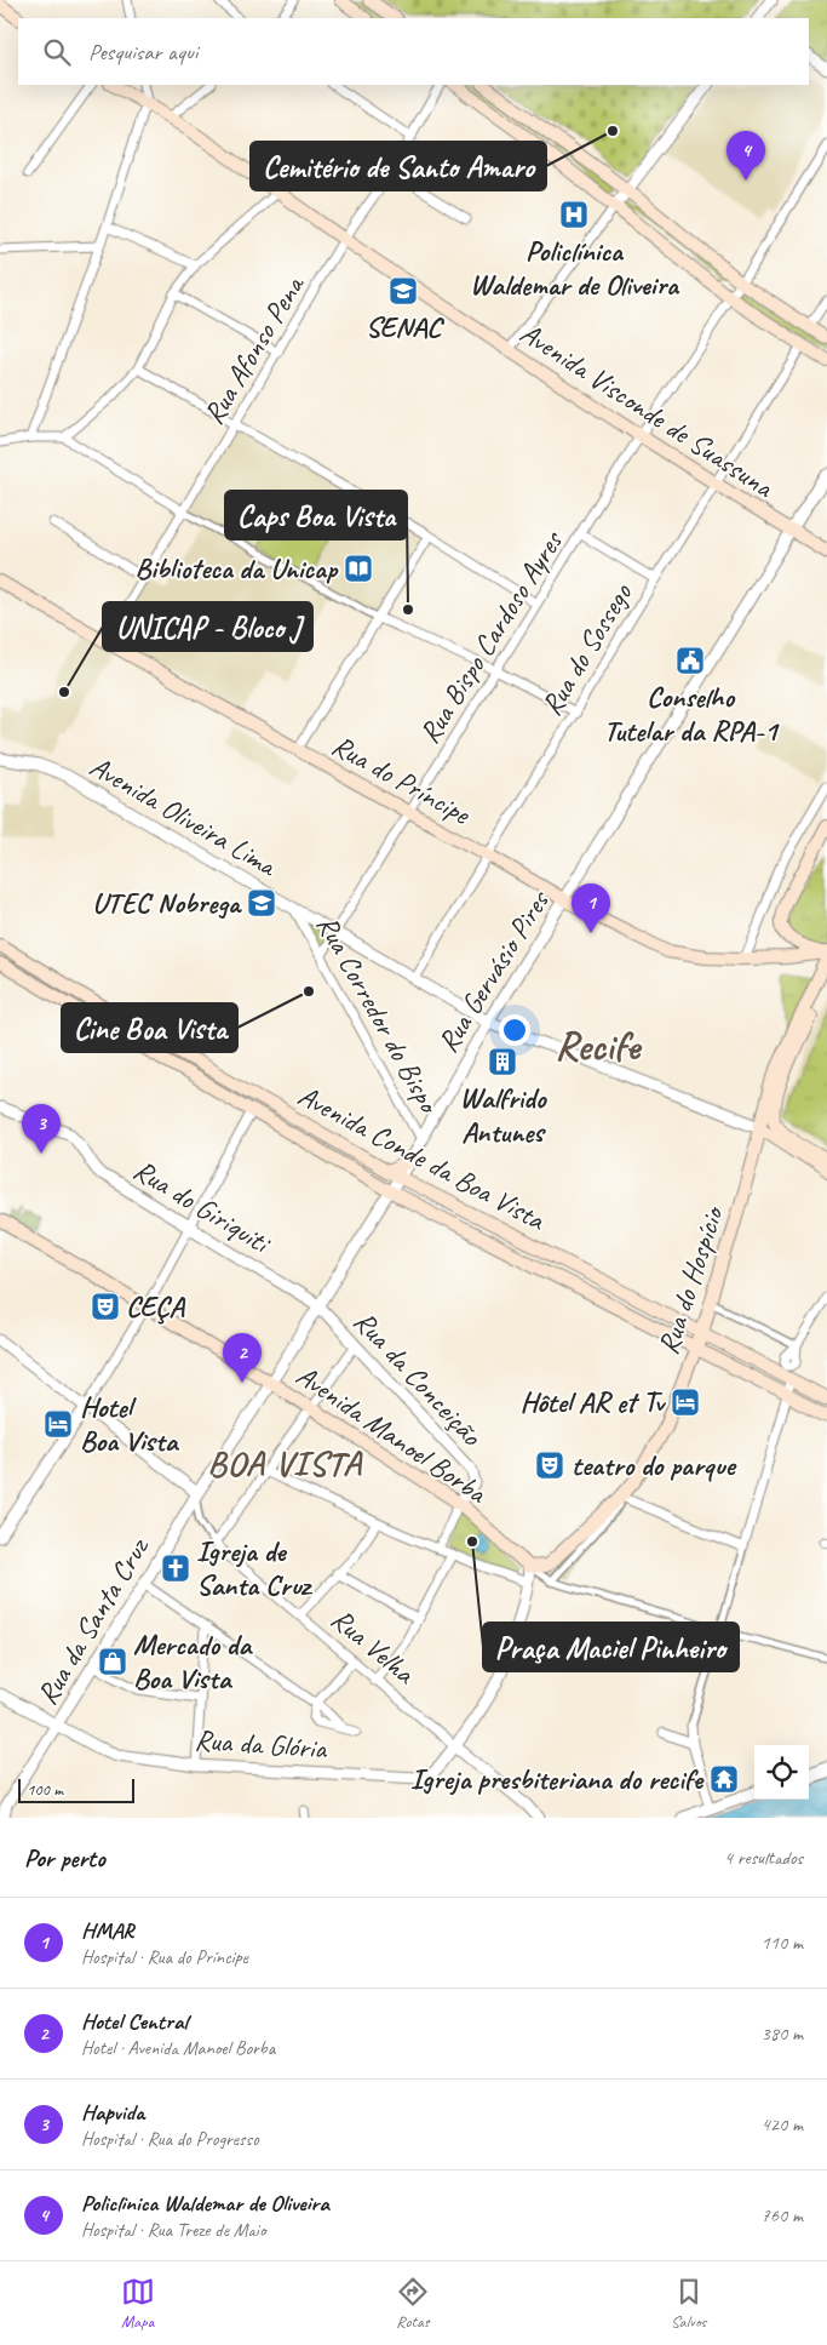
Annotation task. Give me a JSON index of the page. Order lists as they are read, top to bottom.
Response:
{
  "streets": {
    "main road": [
      "Avenida Visconde de Suassuna",
      "Rua do Príncipe",
      "Avenida Conde da Boa Vista",
      "Rua do Hospício",
      "Avenida Manoel Borba"
    ],
    "street": [
      "Rua Afonso Pena",
      "Rua Bispo Cardoso Ayres",
      "Rua do Sossego",
      "Avenida Oliveira Lima",
      "Rua Gervásio Pires",
      "Rua Corredor do Bispo",
      "Rua do Giriquiti",
      "Rua da Conceição",
      "Rua da Santa Cruz",
      "Rua Velha",
      "Rua da Glória"
    ]
  },
  "crossings": [
    ["Rua Afonso Pena", "Avenida Visconde de Suassuna"],
    ["Rua Afonso Pena", "Rua do Príncipe"],
    ["Avenida Visconde de Suassuna", "Rua Bispo Cardoso Ayres"],
    ["Avenida Visconde de Suassuna", "Rua do Sossego"],
    ["Avenida Visconde de Suassuna", "Rua Gervásio Pires"],
    ["Rua Bispo Cardoso Ayres", "Rua do Príncipe"],
    ["Rua Bispo Cardoso Ayres", "Avenida Oliveira Lima"],
    ["Rua Bispo Cardoso Ayres", "Rua Corredor do Bispo"],
    ["Rua do Sossego", "Rua do Príncipe"],
    ["Rua do Sossego", "Avenida Oliveira Lima"],
    ["Rua do Príncipe", "Rua Gervásio Pires"],
    ["Rua do Príncipe", "Rua do Hospício"],
    ["Avenida Oliveira Lima", "Rua Gervásio Pires"],
    ["Avenida Oliveira Lima", "Rua Corredor do Bispo"],
    ["Avenida Oliveira Lima", "Rua do Hospício"],
    ["Rua Gervásio Pires", "Rua Corredor do Bispo"],
    ["Avenida Conde da Boa Vista", "Rua do Hospício"],
    ["Rua do Giriquiti", "Rua da Conceição"],
    ["Rua do Hospício", "Avenida Manoel Borba"],
    ["Rua do Hospício", "Rua da Glória"],
    ["Rua da Conceição", "Avenida Manoel Borba"],
    ["Avenida Manoel Borba", "Rua da Glória"],
    ["Rua da Santa Cruz", "Rua Velha"],
    ["Rua da Santa Cruz", "Rua da Glória"],
    ["Rua Velha", "Rua da Glória"]
  ],
  "districts": ["Recife", "BOA VISTA"],
  "places": {
    "other": [
      "Cemitério de Santo Amaro",
      "Caps Boa Vista",
      "UNICAP - Bloco J",
      "Cine Boa Vista",
      "Praça Maciel Pinheiro"
    ],
    "hospital": ["Policlínica Waldemar de Oliveira"],
    "school or university": ["SENAC", "UTEC Nobrega"],
    "library": ["Biblioteca da Unicap"],
    "public building": ["Conselho Tutelar da RPA-1"],
    "building": ["Walfrido Antunes"],
    "theatre": ["CEÇA", "teatro do parque"],
    "hotel": ["Hôtel AR et Tv", "Hotel Boa Vista"],
    "church": ["Igreja de Santa Cruz"],
    "shop": ["Mercado da Boa Vista"],
    "temple": ["Igreja presbiteriana do recife"]
  },
  "scale_bar": "100 m",
  "page": {
    "search": "Pesquisar aqui",
    "pins": [
      "4",
      "1",
      "3",
      "2"
    ],
    "scale": "100 m",
    "heading": ["Por perto", "4 resultados"],
    "list": [
      {
        "mark": "1",
        "name": "HMAR",
        "note": "Hospital · Rua do Príncipe",
        "value": "110 m"
      },
      {
        "mark": "2",
        "name": "Hotel Central",
        "note": "Hotel · Avenida Manoel Borba",
        "value": "380 m"
      },
      {
        "mark": "3",
        "name": "Hapvida",
        "note": "Hospital · Rua do Progresso",
        "value": "420 m"
      },
      {
        "mark": "4",
        "name": "Policlinica Waldemar de Oliveira",
        "note": "Hospital · Rua Treze de Maio",
        "value": "760 m"
      }
    ],
    "nav": ["Mapa", "Rotas", "Salvos"]
  }
}
